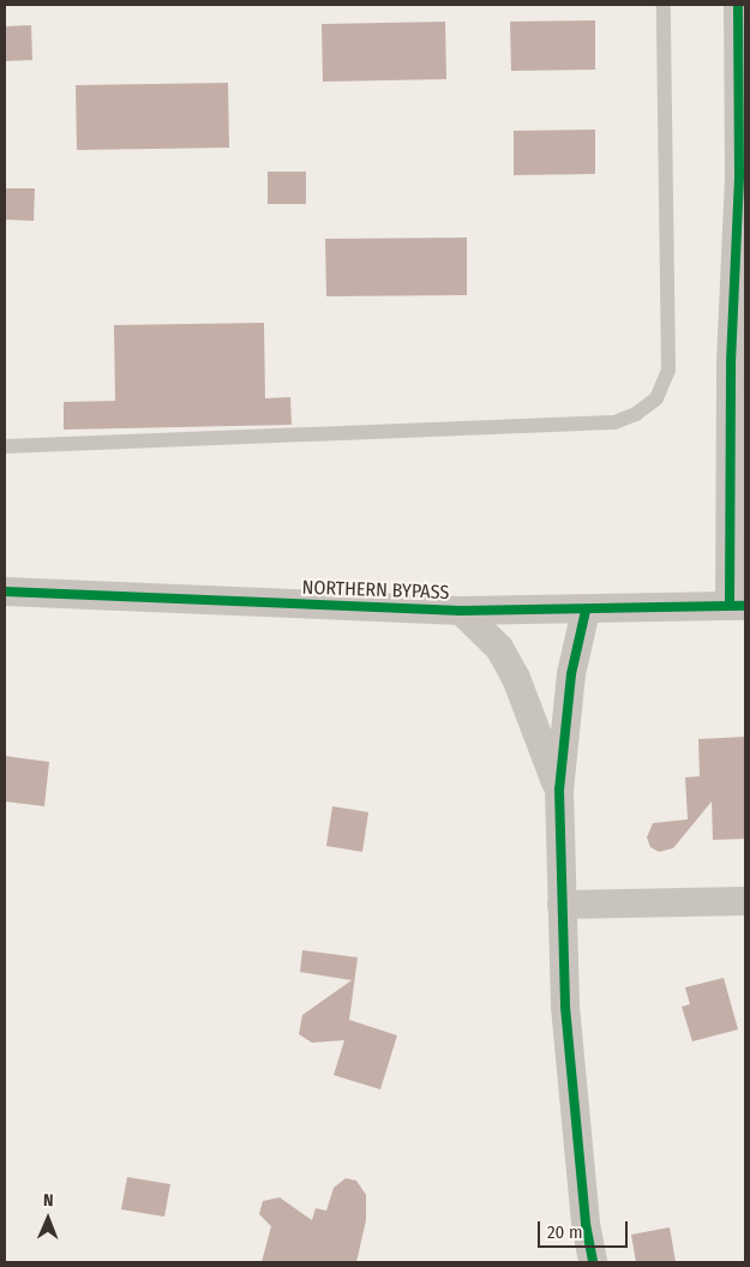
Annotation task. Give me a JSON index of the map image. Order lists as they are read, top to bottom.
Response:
{
  "streets": {
    "street": ["NORTHERN BYPASS"]
  },
  "scale_bar": "20 m",
  "north": "top"
}
